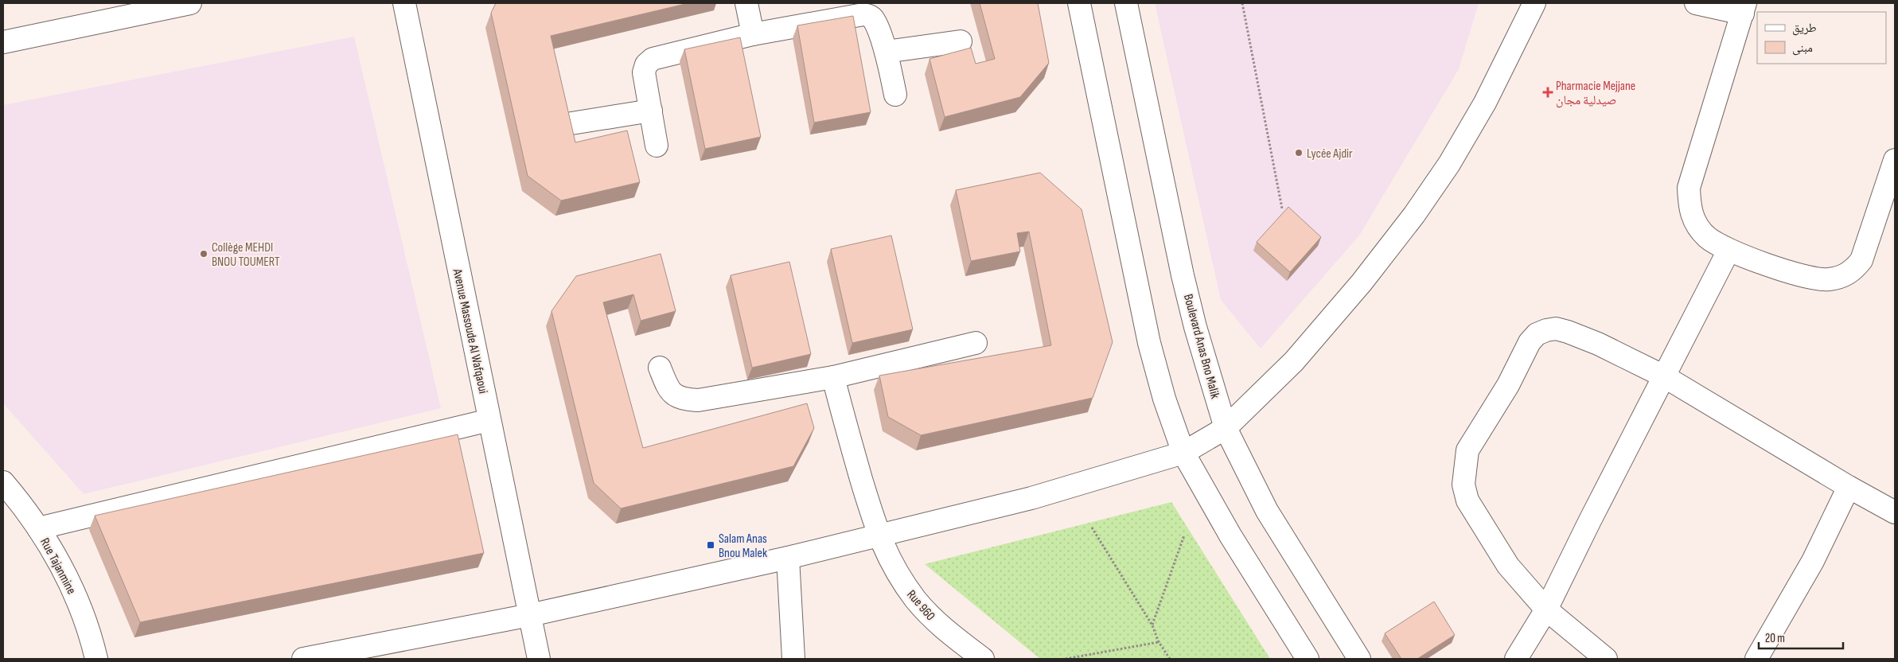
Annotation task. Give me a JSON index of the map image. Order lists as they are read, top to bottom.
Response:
{
  "streets": {
    "street": [
      "Avenue Massoude Al Wafqaoui",
      "Boulevard Anas Bno Malik",
      "Rue Tajanmine",
      "Rue 960"
    ]
  },
  "places": {
    "health": ["Pharmacie Mejjane صيدلية مجان"],
    "other": ["Lycée Ajdir", "Collège MEHDI BNOU TOUMERT"],
    "transit": ["Salam Anas Bnou Malek"]
  },
  "legend": ["طريق", "مبنى"],
  "scale_bar": "20 m"
}
